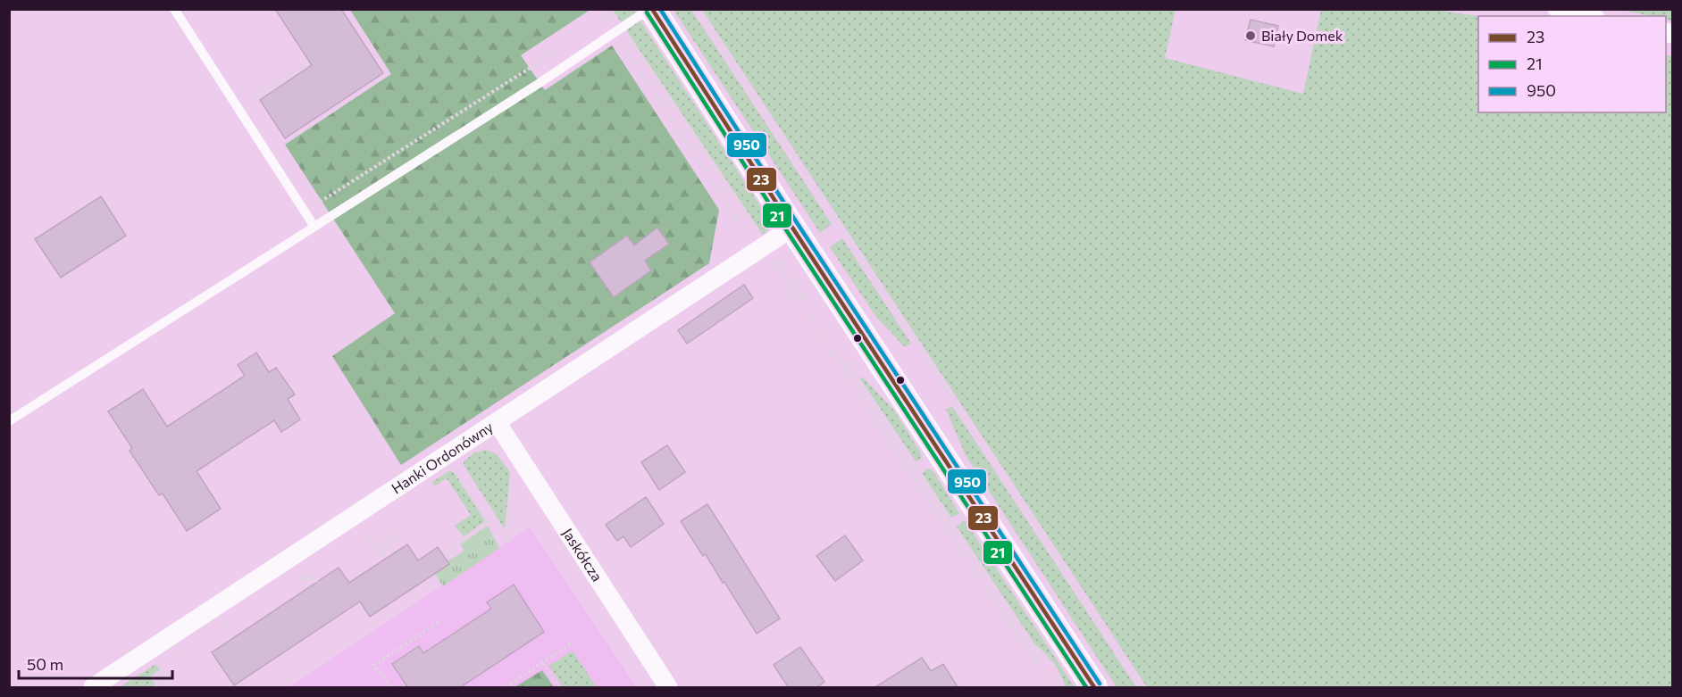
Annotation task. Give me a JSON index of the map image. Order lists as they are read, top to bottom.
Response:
{
  "streets": {
    "street": ["Hanki Ordonówny", "Jaskółcza"]
  },
  "crossings": [
    ["Hanki Ordonówny", "Jaskółcza"]
  ],
  "places": ["Biały Domek"],
  "lines": ["transit line 23", "transit line 950", "transit line 21"],
  "legend": ["23", "21", "950"],
  "scale_bar": "50 m"
}
